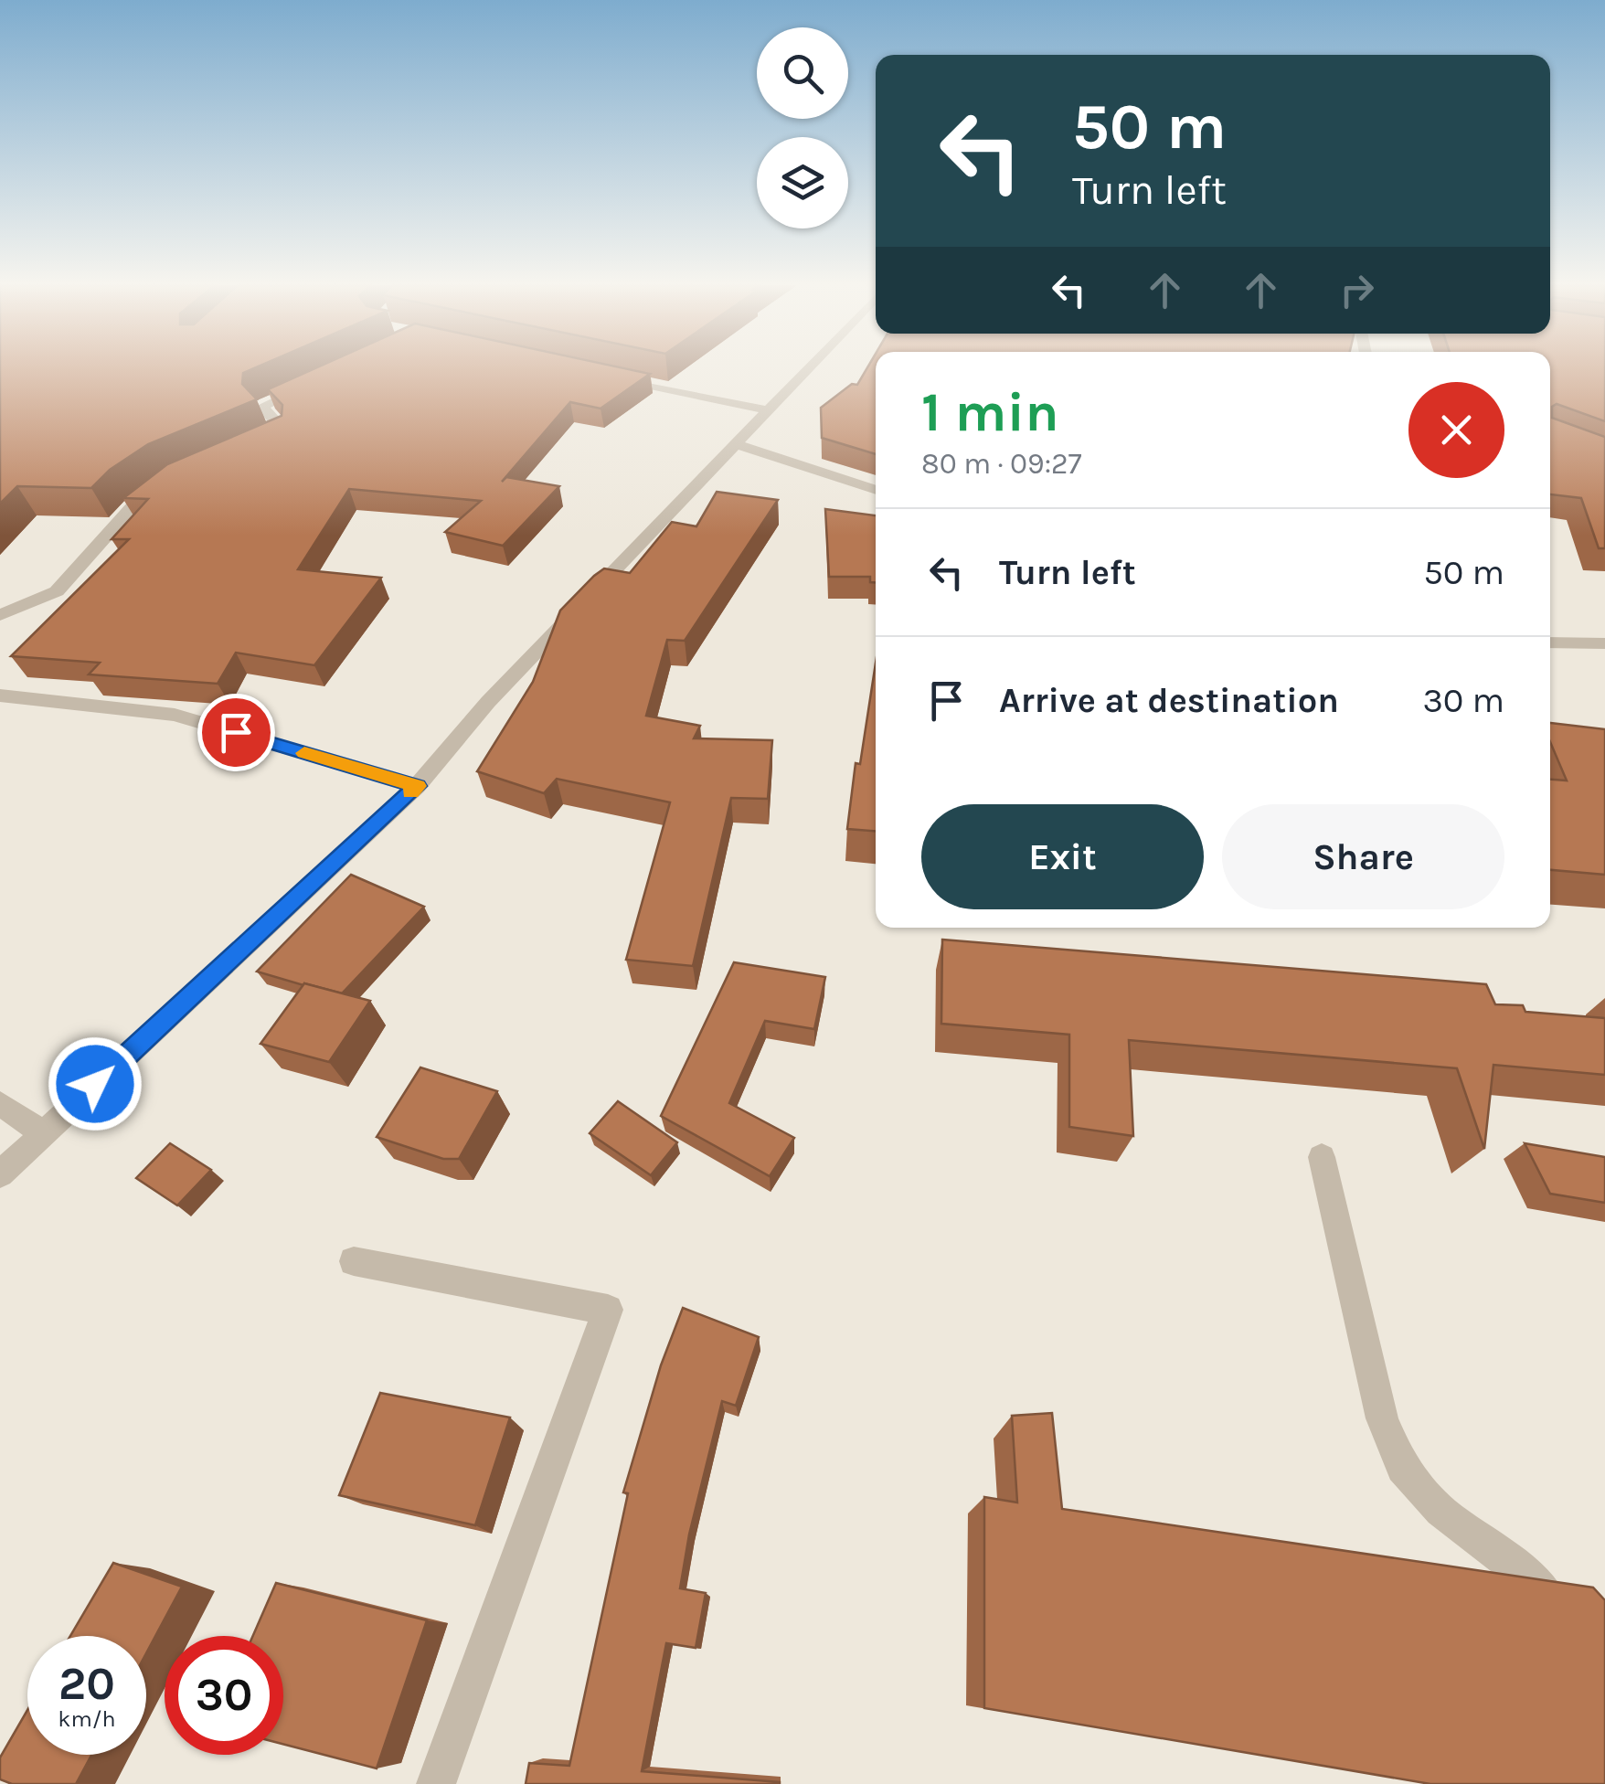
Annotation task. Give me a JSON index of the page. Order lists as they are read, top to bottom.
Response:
{
  "page": {
    "turn": ["50 m", "Turn left"],
    "heading": ["1 min", "80 m · 09:27"],
    "list": [
      {
        "name": "Turn left",
        "value": "50 m"
      },
      {
        "name": "Arrive at destination",
        "value": "30 m"
      }
    ],
    "buttons": ["Exit", "Share"],
    "speed": "20 km/h",
    "limit": "30"
  }
}
